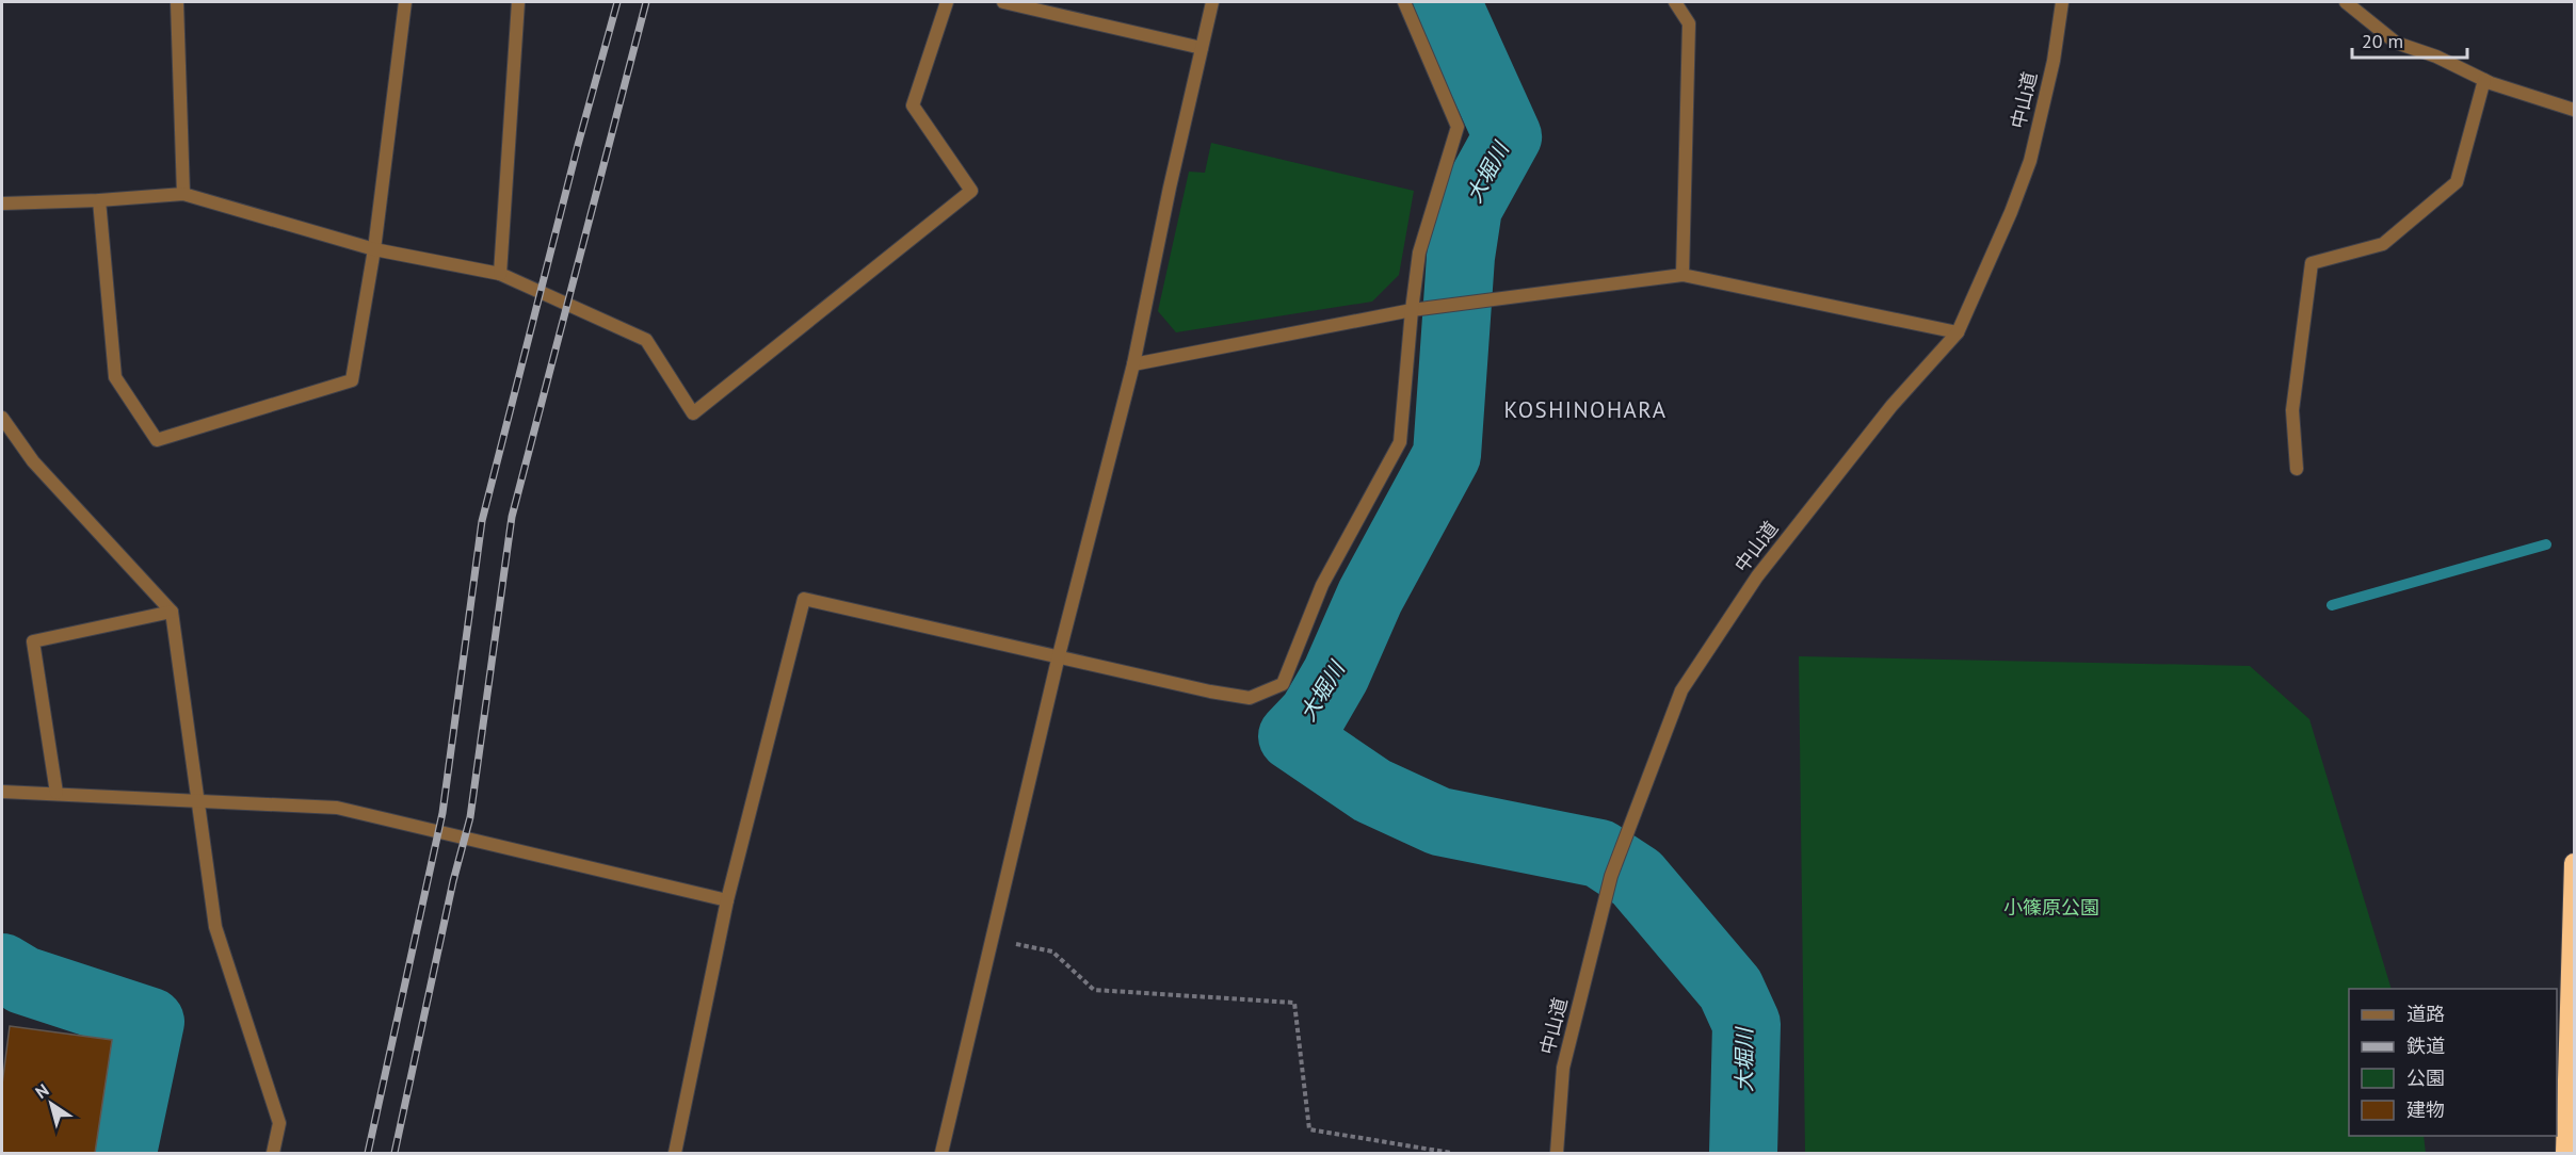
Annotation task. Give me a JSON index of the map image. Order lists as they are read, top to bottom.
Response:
{
  "streets": {
    "street": ["中山道"]
  },
  "districts": ["KOSHINOHARA"],
  "water": ["大堀川"],
  "parks": ["小篠原公園"],
  "legend": [
    "道路",
    "鉄道",
    "公園",
    "建物"
  ],
  "scale_bar": "20 m",
  "north": "top left"
}
